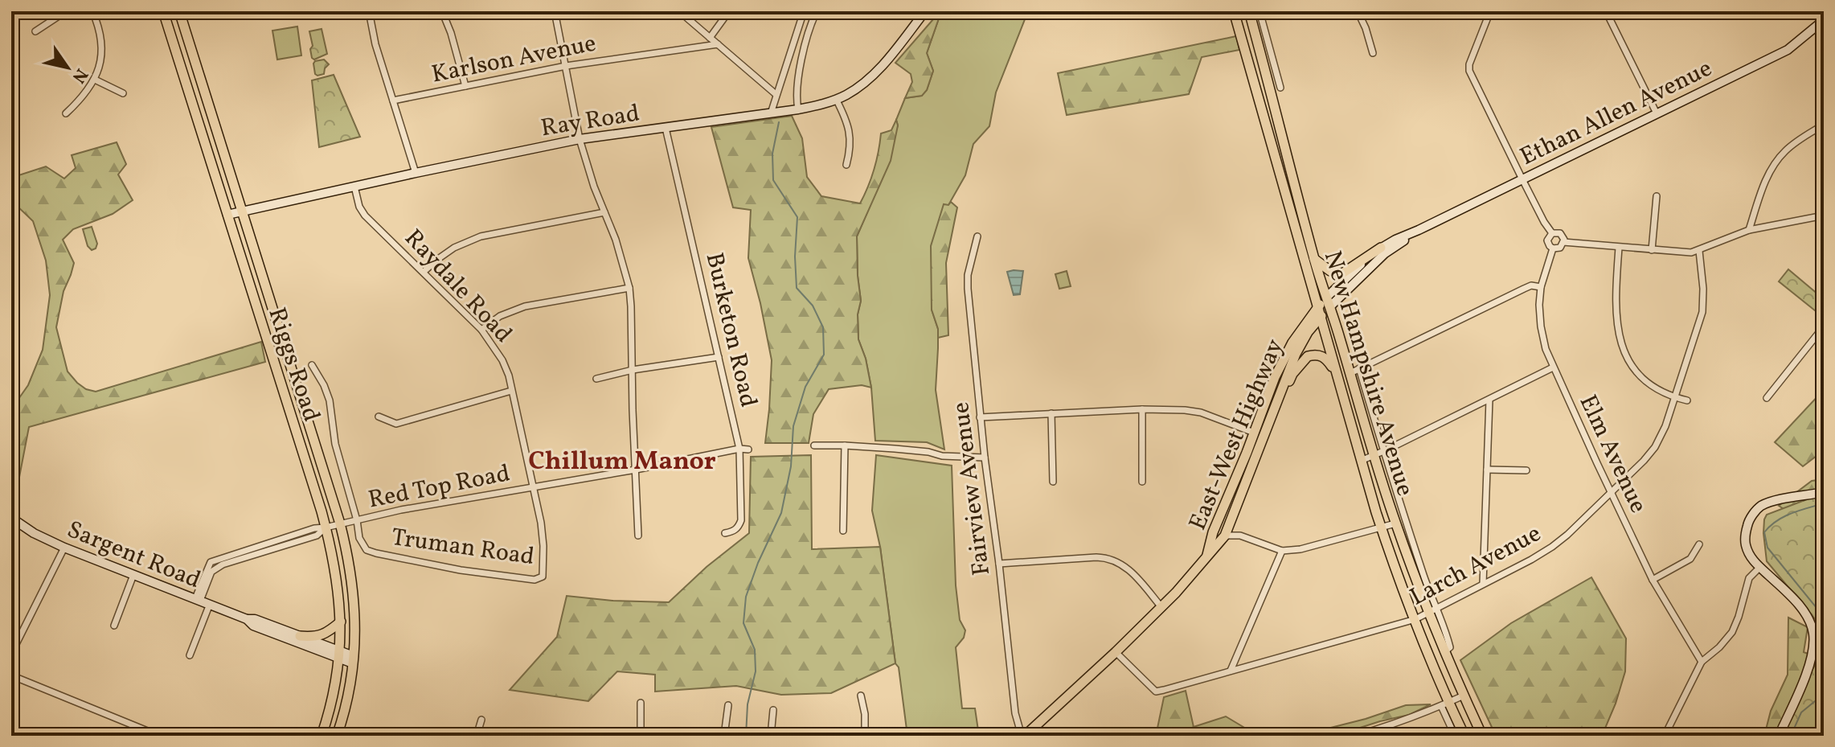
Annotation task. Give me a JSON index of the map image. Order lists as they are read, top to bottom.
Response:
{
  "streets": {
    "main road": [
      "Ethan Allen Avenue",
      "Ray Road",
      "Riggs Road",
      "New Hampshire Avenue",
      "East-West Highway",
      "Sargent Road"
    ],
    "street": [
      "Karlson Avenue",
      "Raydale Road",
      "Burketon Road",
      "Elm Avenue",
      "Red Top Road",
      "Fairview Avenue",
      "Truman Road",
      "Larch Avenue"
    ]
  },
  "crossings": [
    ["Ethan Allen Avenue", "New Hampshire Avenue"],
    ["Ethan Allen Avenue", "East-West Highway"],
    ["Ray Road", "Raydale Road"],
    ["Ray Road", "Burketon Road"],
    ["Ray Road", "Riggs Road"],
    ["Raydale Road", "Red Top Road"],
    ["Raydale Road", "Truman Road"],
    ["Burketon Road", "Red Top Road"],
    ["Riggs Road", "Red Top Road"],
    ["Riggs Road", "Sargent Road"],
    ["New Hampshire Avenue", "East-West Highway"],
    ["New Hampshire Avenue", "Larch Avenue"],
    ["East-West Highway", "Fairview Avenue"],
    ["East-West Highway", "Larch Avenue"],
    ["Elm Avenue", "Larch Avenue"],
    ["Red Top Road", "Truman Road"],
    ["Red Top Road", "Sargent Road"]
  ],
  "districts": ["Chillum Manor"],
  "north": "bottom right"
}
